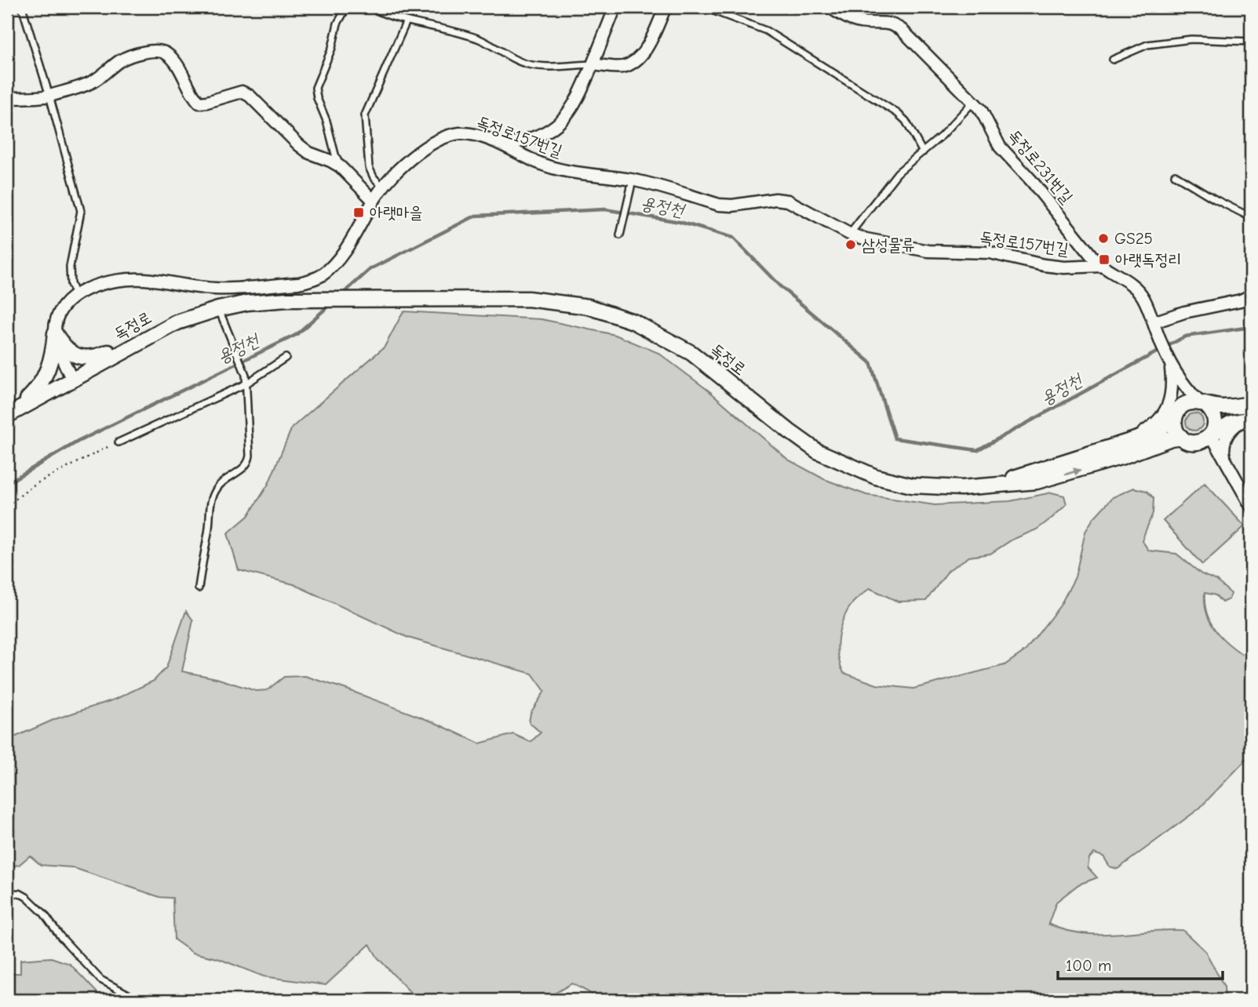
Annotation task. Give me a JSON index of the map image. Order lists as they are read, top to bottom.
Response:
{
  "streets": {
    "street": ["독정로157번길", "독정로231번길", "독정로"]
  },
  "crossings": [
    ["독정로157번길", "독정로231번길"]
  ],
  "water": ["용정천"],
  "places": {
    "transit": ["아랫마을", "아랫독정리"],
    "other": ["GS25", "삼성물류"]
  },
  "scale_bar": "100 m"
}
